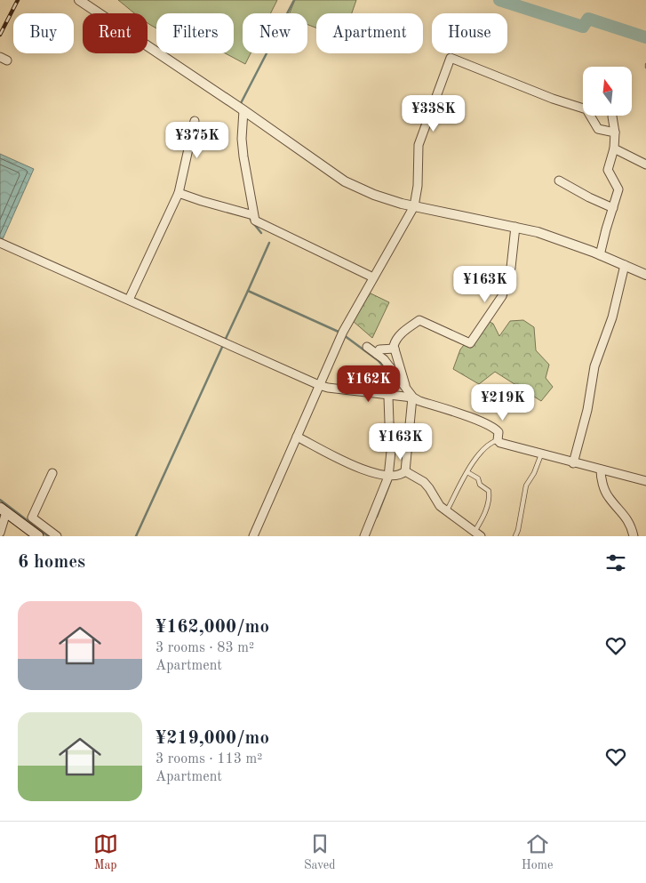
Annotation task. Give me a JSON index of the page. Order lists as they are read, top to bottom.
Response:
{
  "north": "top",
  "page": {
    "chip": [
      "Buy",
      "Rent",
      "Filters",
      "New",
      "Apartment",
      "House"
    ],
    "price": [
      "¥338K",
      "¥375K",
      "¥163K",
      "¥162K",
      "¥219K",
      "¥163K"
    ],
    "heading": "6 homes",
    "list": [
      {
        "name": "¥162,000/mo",
        "note": "3 rooms · 83 m² · Apartment"
      },
      {
        "name": "¥219,000/mo",
        "note": "3 rooms · 113 m² · Apartment"
      }
    ],
    "tabs": ["Map", "Saved", "Home"]
  }
}
